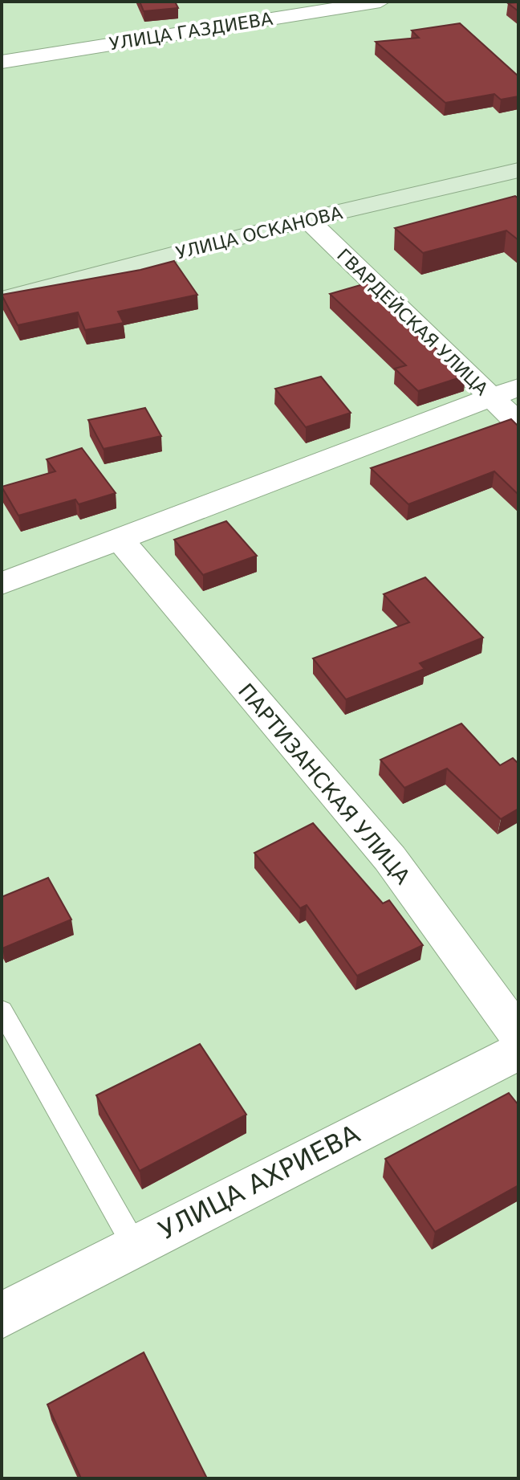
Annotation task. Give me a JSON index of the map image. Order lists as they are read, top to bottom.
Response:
{
  "streets": {
    "main road": ["УЛИЦА ОСКАНОВА"],
    "street": [
      "УЛИЦА ГАЗДИЕВА",
      "ГВАРДЕЙСКАЯ УЛИЦА",
      "ПАРТИЗАНСКАЯ УЛИЦА",
      "УЛИЦА АХРИЕВА"
    ]
  },
  "crossings": [
    ["УЛИЦА ОСКАНОВА", "ГВАРДЕЙСКАЯ УЛИЦА"]
  ]
}
